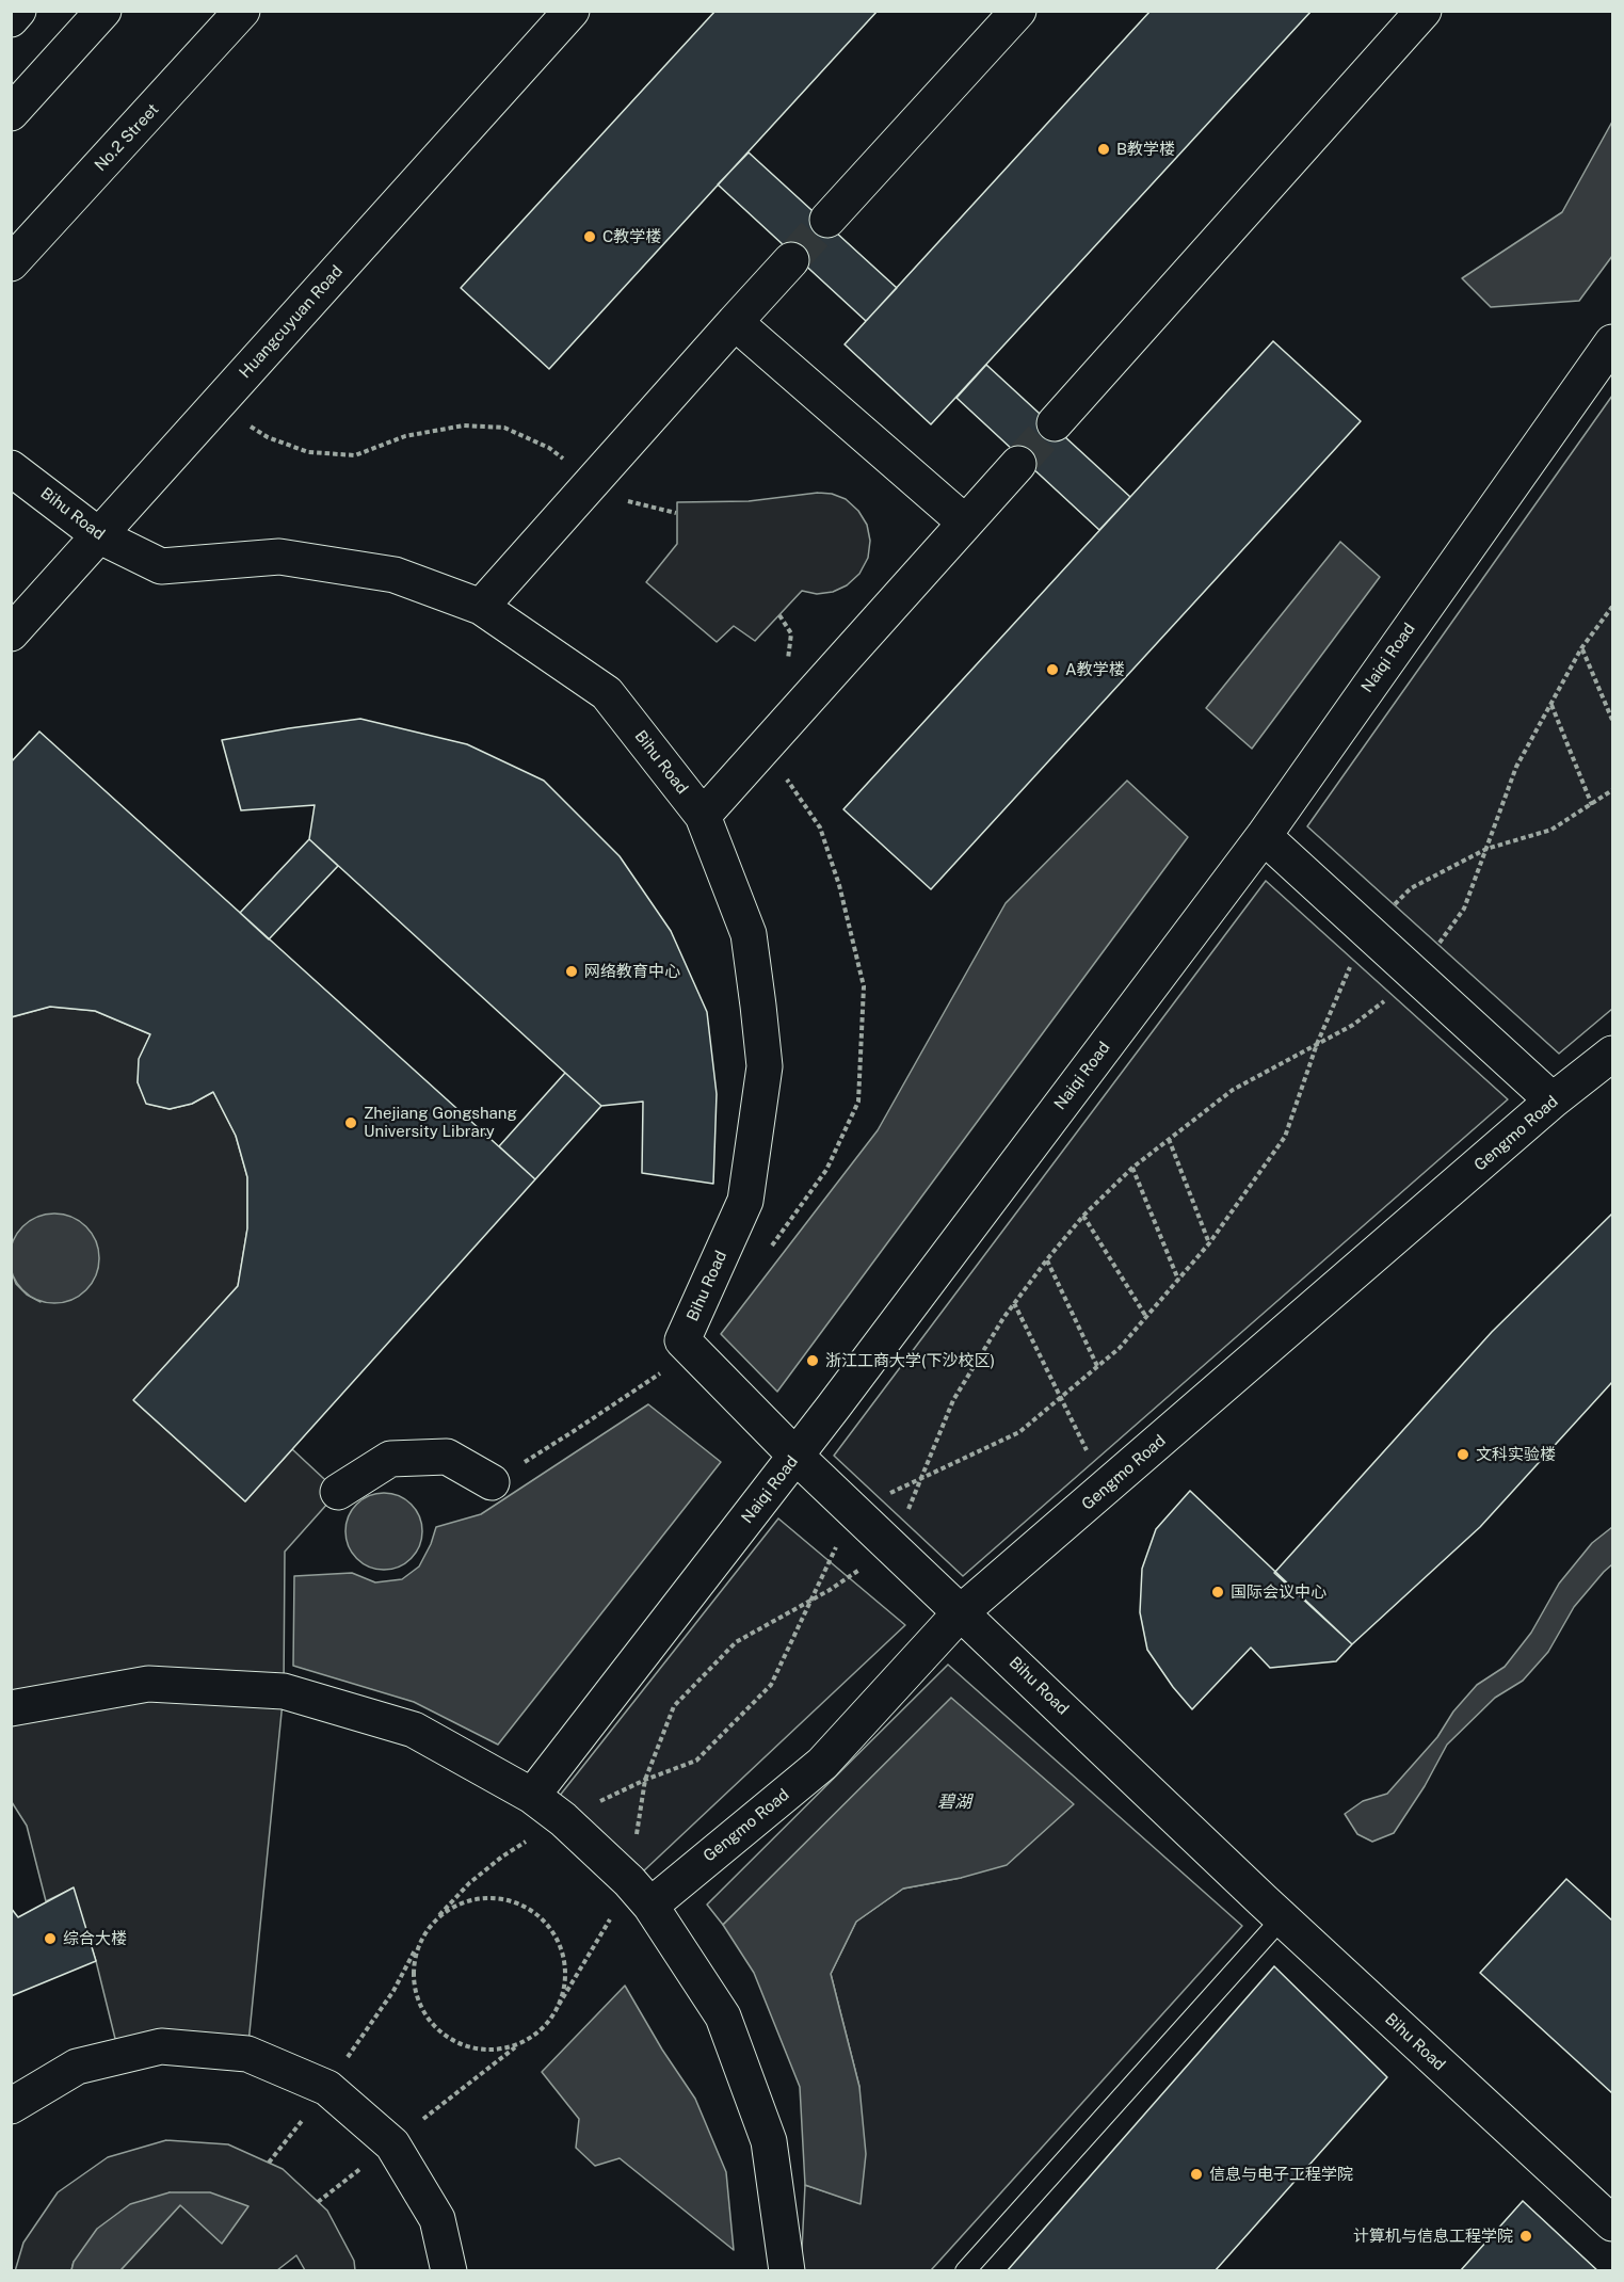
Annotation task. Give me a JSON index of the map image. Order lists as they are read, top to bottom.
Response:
{
  "streets": {
    "street": [
      "No.2 Street",
      "Huangcuyuan Road",
      "Bihu Road",
      "Naiqi Road",
      "Gengmo Road"
    ]
  },
  "crossings": [
    ["Huangcuyuan Road", "Bihu Road"],
    ["Bihu Road", "Naiqi Road"],
    ["Bihu Road", "Gengmo Road"]
  ],
  "water": ["碧湖"],
  "places": [
    "B教学楼",
    "C教学楼",
    "A教学楼",
    "网络教育中心",
    "Zhejiang Gongshang University Library",
    "浙江工商大学(下沙校区)",
    "文科实验楼",
    "国际会议中心",
    "综合大楼",
    "信息与电子工程学院",
    "计算机与信息工程学院"
  ]
}
